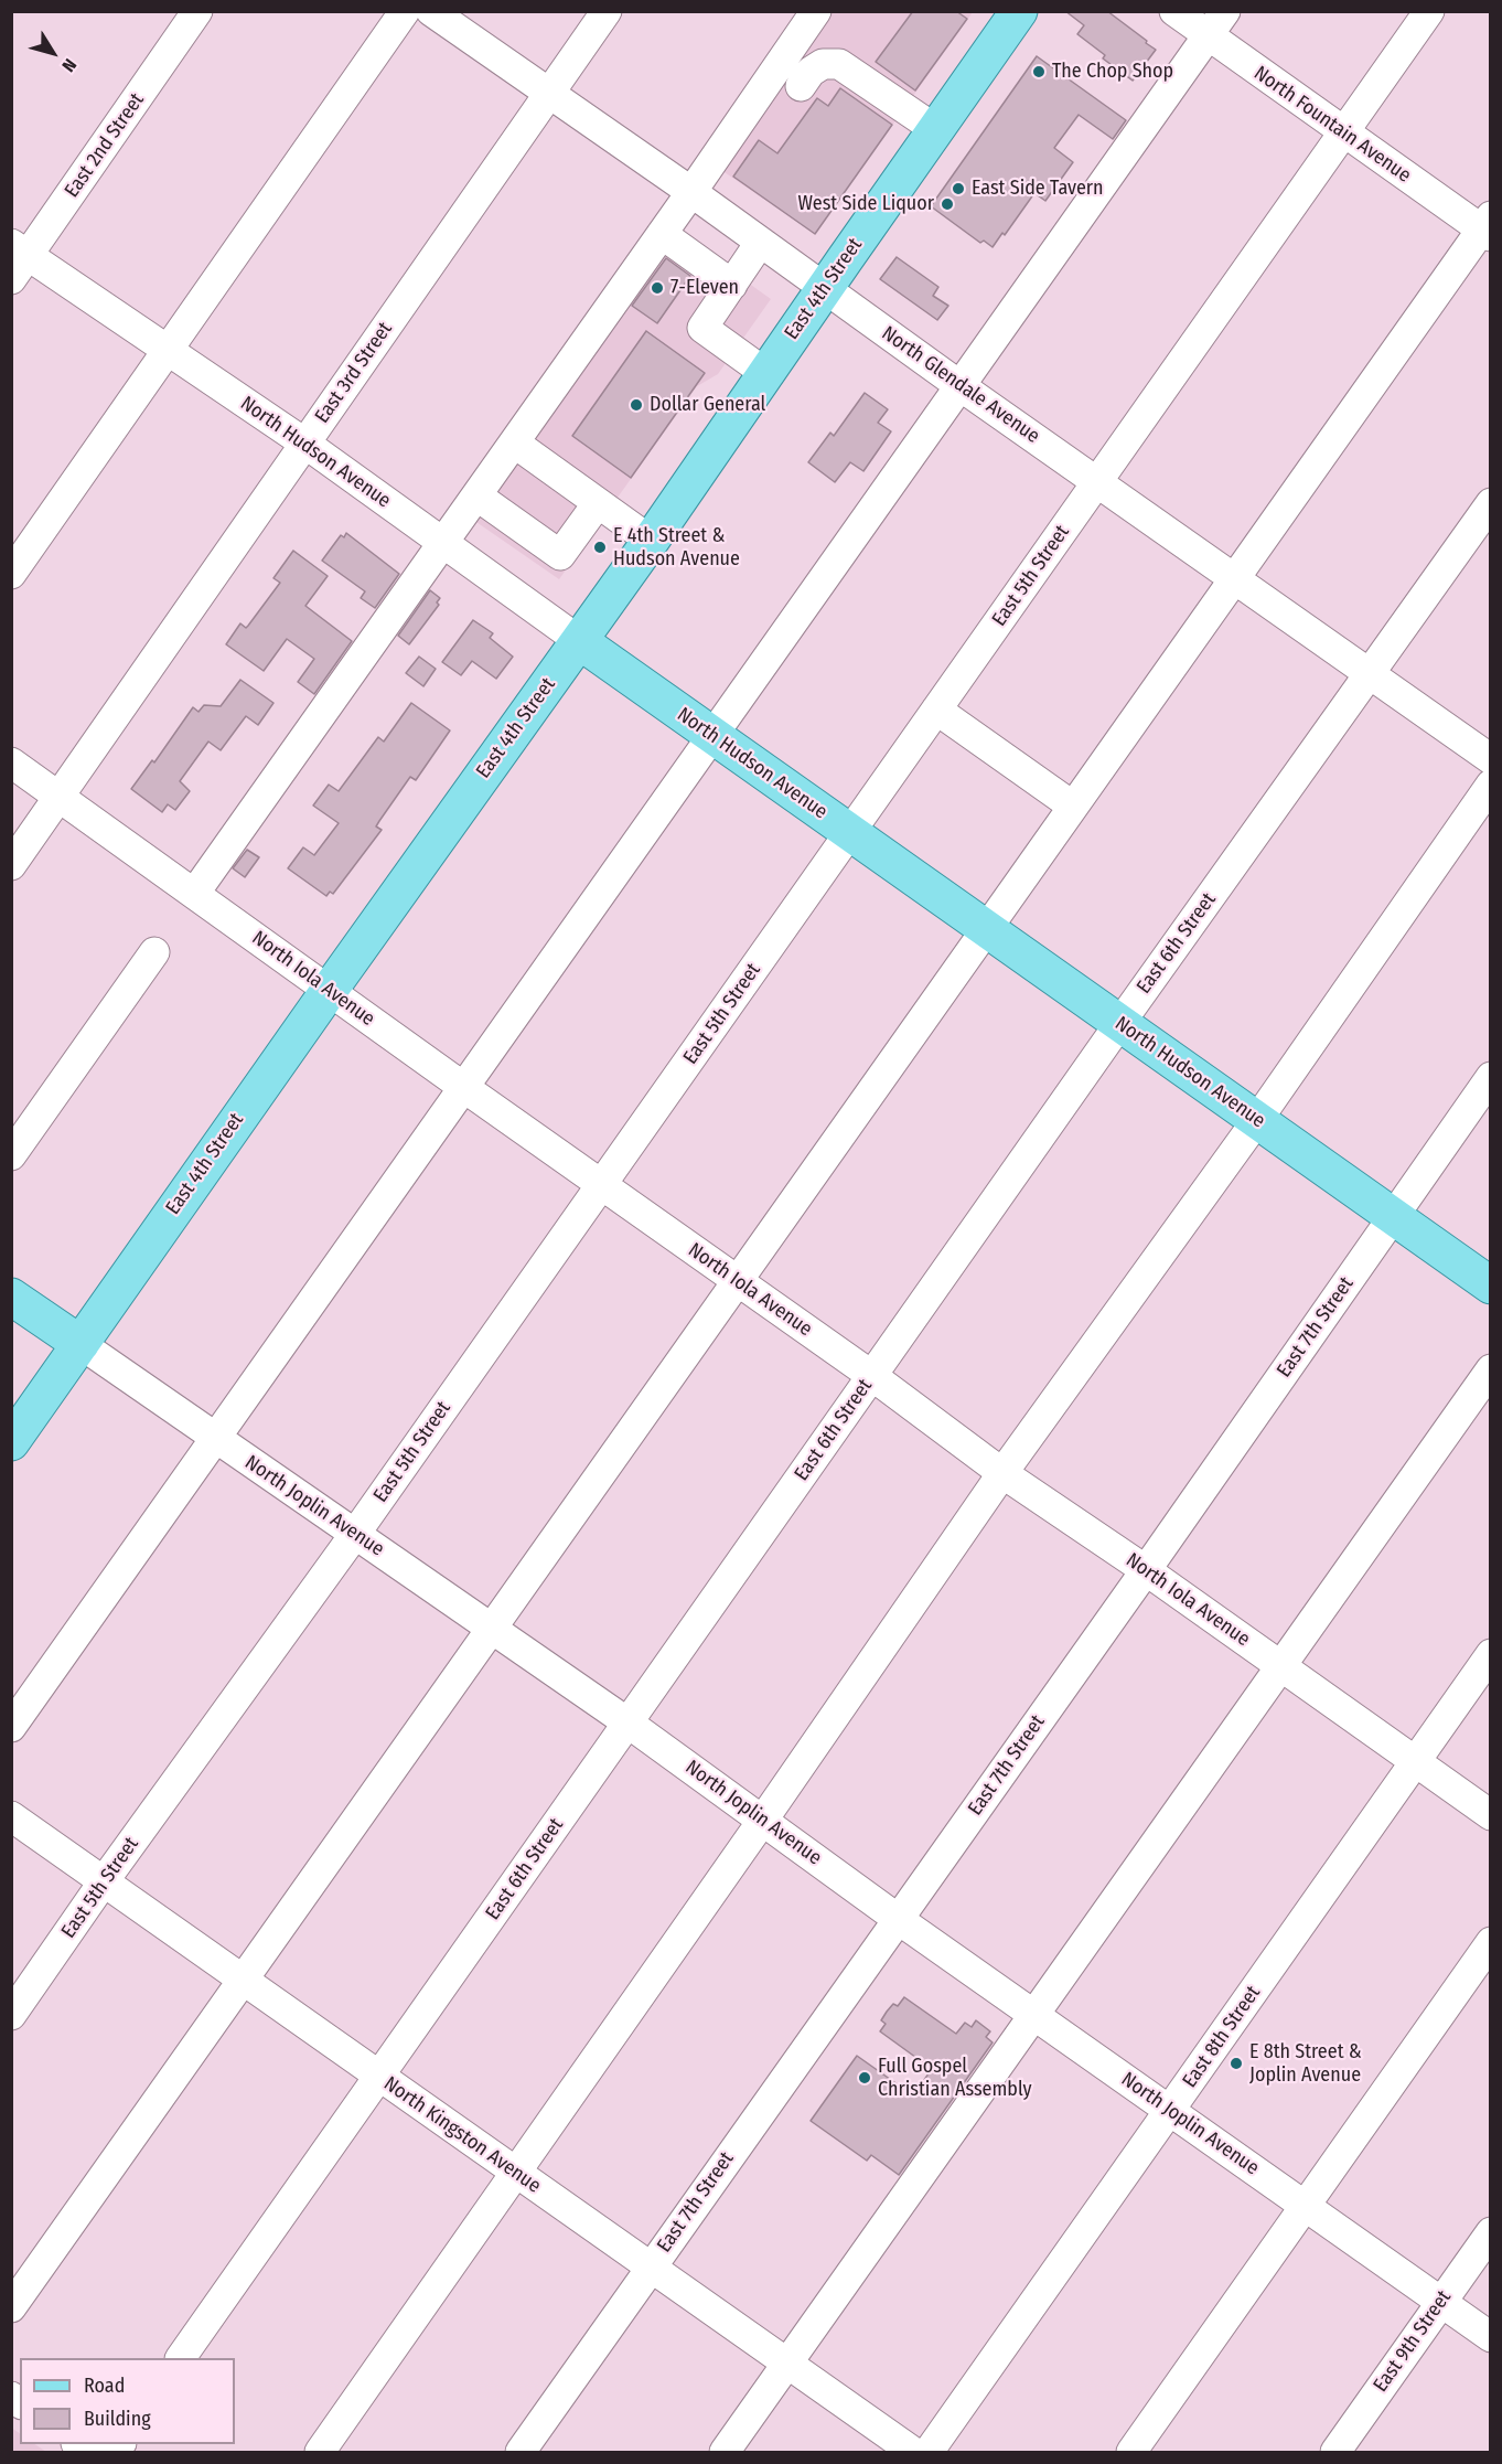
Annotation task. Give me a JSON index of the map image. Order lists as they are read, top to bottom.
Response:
{
  "streets": {
    "main road": ["East 4th Street", "North Hudson Avenue", "North Joplin Avenue"],
    "street": [
      "North Fountain Avenue",
      "East 2nd Street",
      "East 3rd Street",
      "North Glendale Avenue",
      "East 5th Street",
      "East 6th Street",
      "North Iola Avenue",
      "East 7th Street",
      "East 8th Street",
      "North Kingston Avenue",
      "East 9th Street"
    ]
  },
  "crossings": [
    ["North Fountain Avenue", "East 5th Street"],
    ["East 2nd Street", "North Hudson Avenue"],
    ["East 4th Street", "North Glendale Avenue"],
    ["East 4th Street", "North Hudson Avenue"],
    ["East 4th Street", "North Iola Avenue"],
    ["East 4th Street", "North Joplin Avenue"],
    ["East 3rd Street", "North Glendale Avenue"],
    ["East 3rd Street", "North Hudson Avenue"],
    ["East 3rd Street", "North Iola Avenue"],
    ["North Glendale Avenue", "East 5th Street"],
    ["North Glendale Avenue", "East 6th Street"],
    ["North Hudson Avenue", "East 5th Street"],
    ["North Hudson Avenue", "East 6th Street"],
    ["North Hudson Avenue", "East 7th Street"],
    ["East 5th Street", "North Iola Avenue"],
    ["East 5th Street", "North Joplin Avenue"],
    ["East 5th Street", "North Kingston Avenue"],
    ["East 6th Street", "North Iola Avenue"],
    ["East 6th Street", "North Joplin Avenue"],
    ["East 6th Street", "North Kingston Avenue"],
    ["North Iola Avenue", "East 7th Street"],
    ["North Iola Avenue", "East 8th Street"],
    ["East 7th Street", "North Joplin Avenue"],
    ["East 7th Street", "North Kingston Avenue"],
    ["North Joplin Avenue", "East 8th Street"],
    ["North Joplin Avenue", "East 9th Street"]
  ],
  "places": [
    "The Chop Shop",
    "East Side Tavern",
    "West Side Liquor",
    "7-Eleven",
    "Dollar General",
    "E 4th Street & Hudson Avenue",
    "E 8th Street & Joplin Avenue",
    "Full Gospel Christian Assembly"
  ],
  "legend": ["Road", "Building"],
  "north": "bottom right"
}
